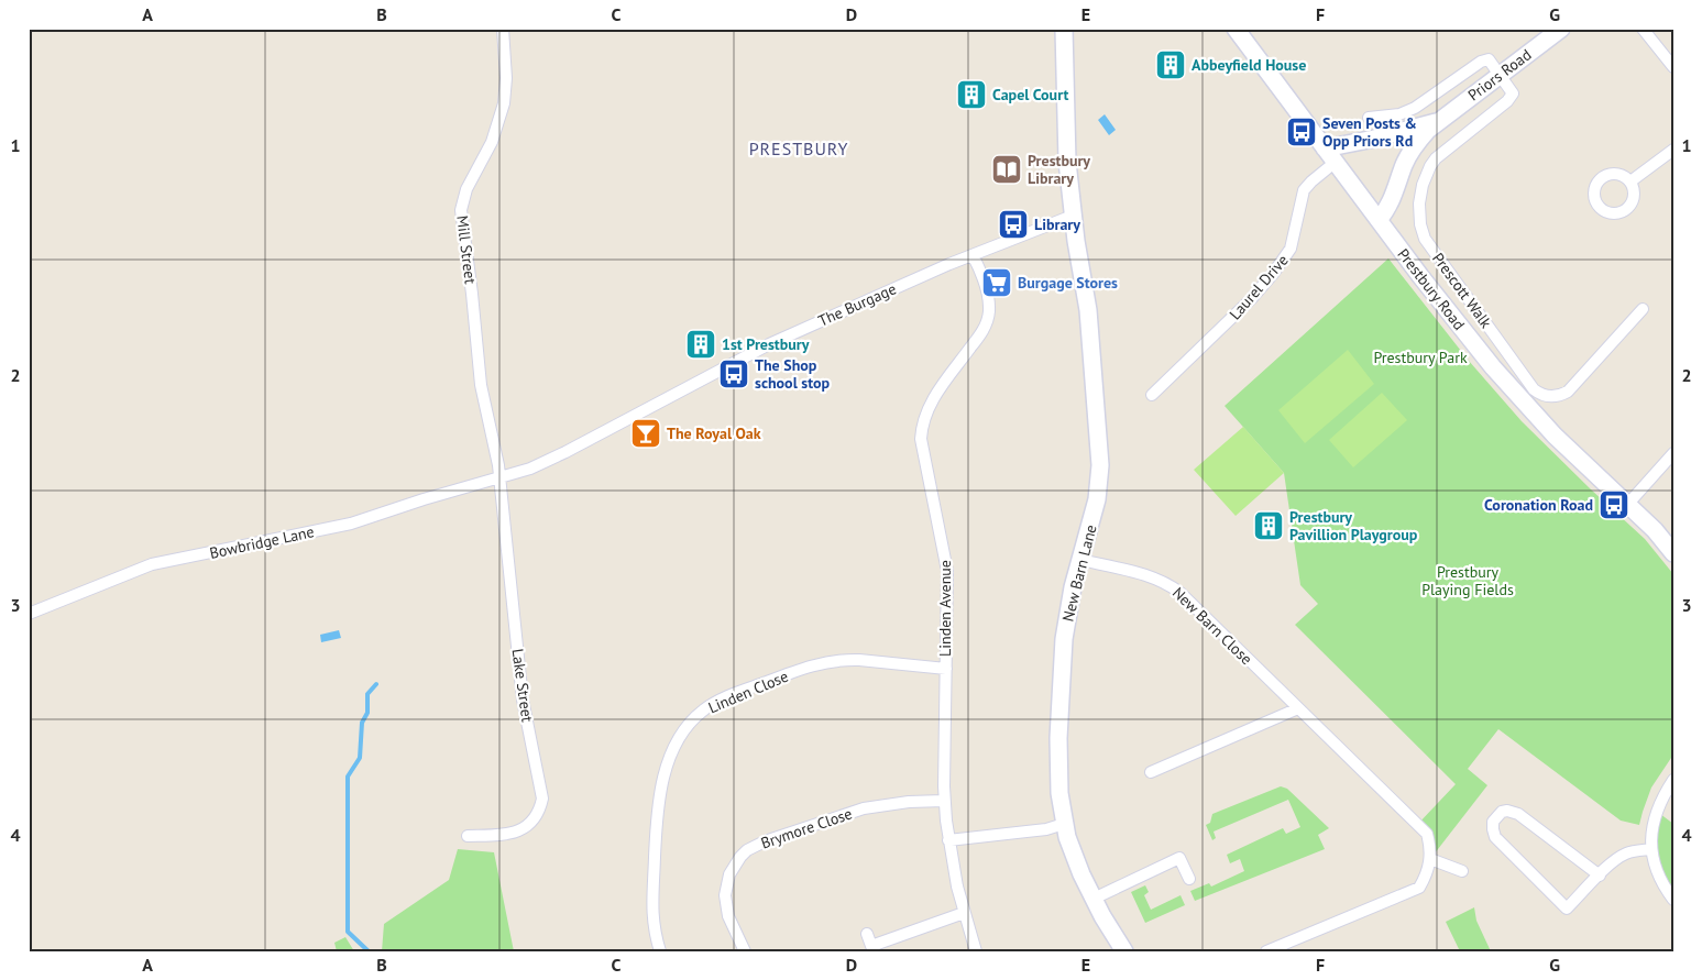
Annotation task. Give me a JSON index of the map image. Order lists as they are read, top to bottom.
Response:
{
  "streets": {
    "main road": ["Priors Road", "Prestbury Road", "New Barn Lane"],
    "street": [
      "Mill Street",
      "Laurel Drive",
      "Prescott Walk",
      "The Burgage",
      "Bowbridge Lane",
      "Linden Avenue",
      "New Barn Close",
      "Lake Street",
      "Linden Close",
      "Brymore Close"
    ]
  },
  "crossings": [
    ["Priors Road", "Prestbury Road"],
    ["Priors Road", "Prescott Walk"],
    ["Mill Street", "The Burgage"],
    ["Mill Street", "Bowbridge Lane"],
    ["Mill Street", "Lake Street"],
    ["Laurel Drive", "Prestbury Road"],
    ["The Burgage", "Bowbridge Lane"],
    ["The Burgage", "New Barn Lane"],
    ["The Burgage", "Linden Avenue"],
    ["The Burgage", "Lake Street"],
    ["Bowbridge Lane", "Lake Street"],
    ["New Barn Lane", "New Barn Close"],
    ["Linden Avenue", "Linden Close"],
    ["Linden Avenue", "Brymore Close"]
  ],
  "districts": ["PRESTBURY"],
  "parks": ["Prestbury Park", "Prestbury Playing Fields"],
  "places": {
    "building": [
      "Abbeyfield House",
      "Capel Court",
      "1st Prestbury",
      "Prestbury Pavillion Playgroup"
    ],
    "bus stop": [
      "Seven Posts & Opp Priors Rd",
      "Library",
      "The Shop school stop",
      "Coronation Road"
    ],
    "library": ["Prestbury Library"],
    "supermarket": ["Burgage Stores"],
    "bar": ["The Royal Oak"]
  },
  "grid": {
    "columns": [
      "A",
      "B",
      "C",
      "D",
      "E",
      "F",
      "G"
    ],
    "rows": [
      "1",
      "2",
      "3",
      "4"
    ]
  }
}
